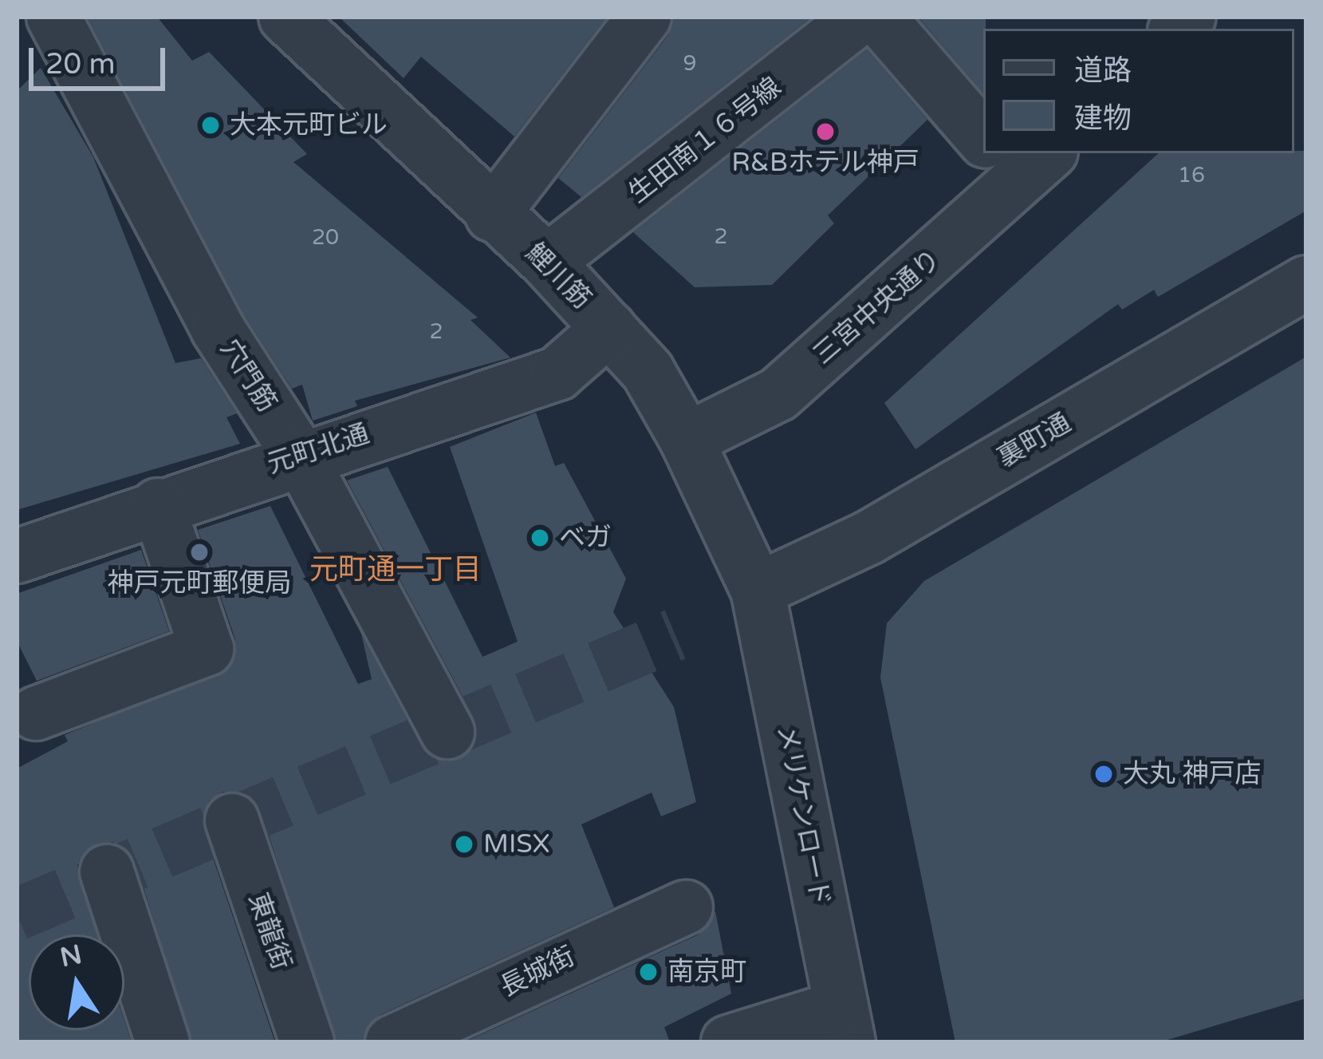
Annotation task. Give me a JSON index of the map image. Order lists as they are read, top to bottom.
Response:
{
  "streets": {
    "street": [
      "生田南１６号線",
      "鯉川筋",
      "三宮中央通り",
      "穴門筋",
      "裏町通",
      "元町北通",
      "メリケンロード",
      "東龍街",
      "長城街"
    ]
  },
  "crossings": [
    ["生田南１６号線", "鯉川筋"],
    ["鯉川筋", "三宮中央通り"],
    ["鯉川筋", "裏町通"],
    ["鯉川筋", "元町北通"],
    ["鯉川筋", "メリケンロード"],
    ["穴門筋", "元町北通"],
    ["裏町通", "メリケンロード"]
  ],
  "districts": ["元町通一丁目"],
  "places": [
    "大本元町ビル",
    "R&Bホテル神戸",
    "ベガ",
    "神戸元町郵便局",
    "大丸 神戸店",
    "MISX",
    "南京町"
  ],
  "house_numbers": [
    "9",
    "16",
    "2",
    "20",
    "2"
  ],
  "legend": ["道路", "建物"],
  "scale_bar": "20 m",
  "north": "top"
}
